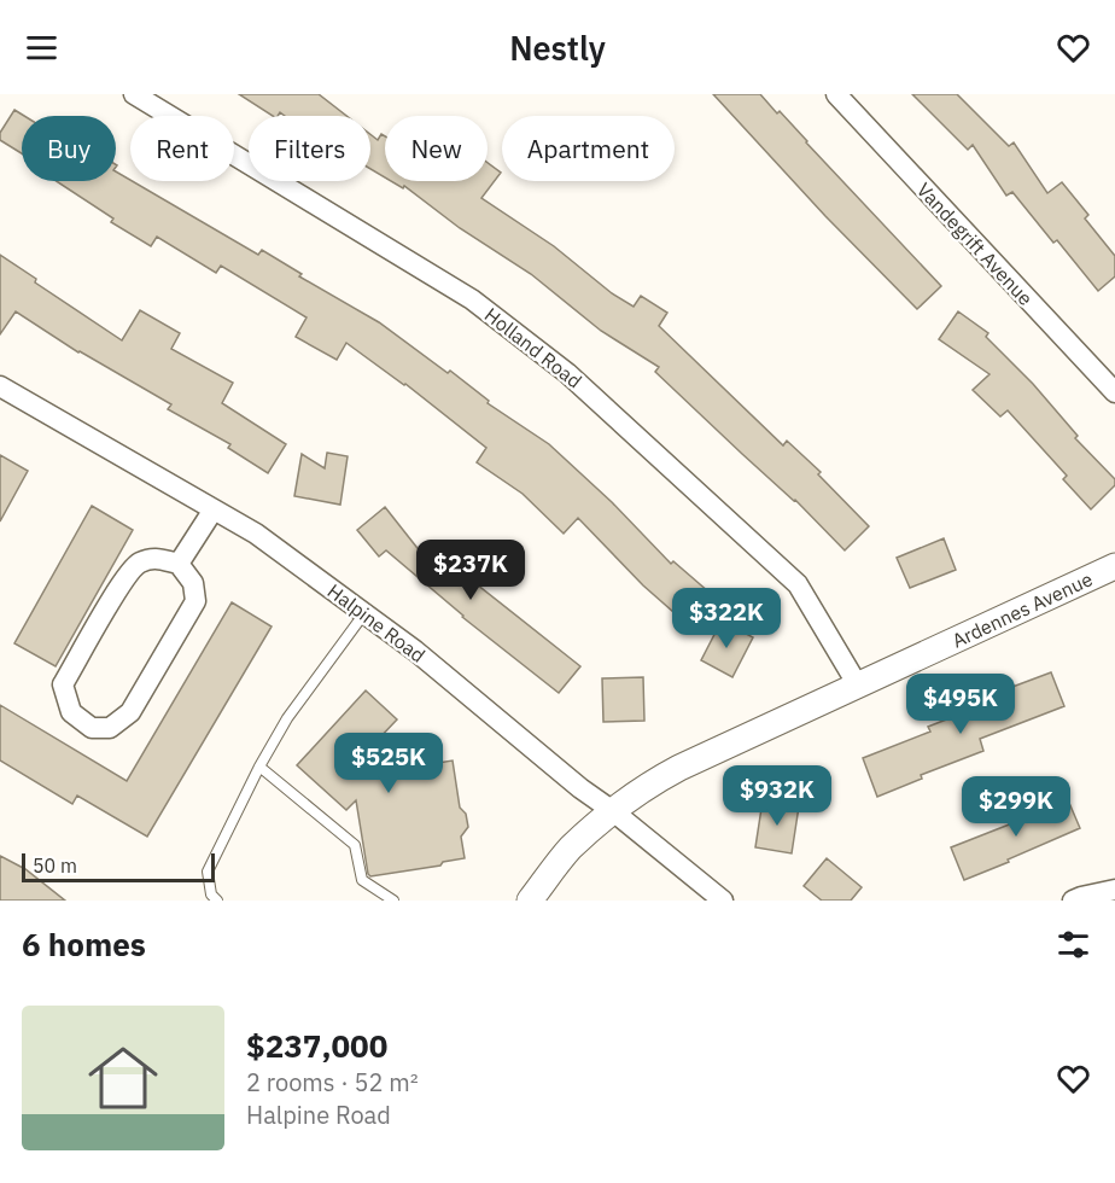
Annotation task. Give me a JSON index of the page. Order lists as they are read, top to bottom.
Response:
{
  "streets": {
    "street": [
      "Vandegrift Avenue",
      "Holland Road",
      "Ardennes Avenue",
      "Halpine Road"
    ]
  },
  "crossings": [
    ["Holland Road", "Ardennes Avenue"],
    ["Ardennes Avenue", "Halpine Road"]
  ],
  "scale_bar": "50 m",
  "page": {
    "header": "Nestly",
    "chip": [
      "Buy",
      "Rent",
      "Filters",
      "New",
      "Apartment"
    ],
    "price": [
      "$237K",
      "$322K",
      "$495K",
      "$525K",
      "$932K",
      "$299K"
    ],
    "scale": "50 m",
    "heading": "6 homes",
    "list": [
      {
        "name": "$237,000",
        "note": "2 rooms · 52 m² · Halpine Road"
      }
    ]
  }
}
